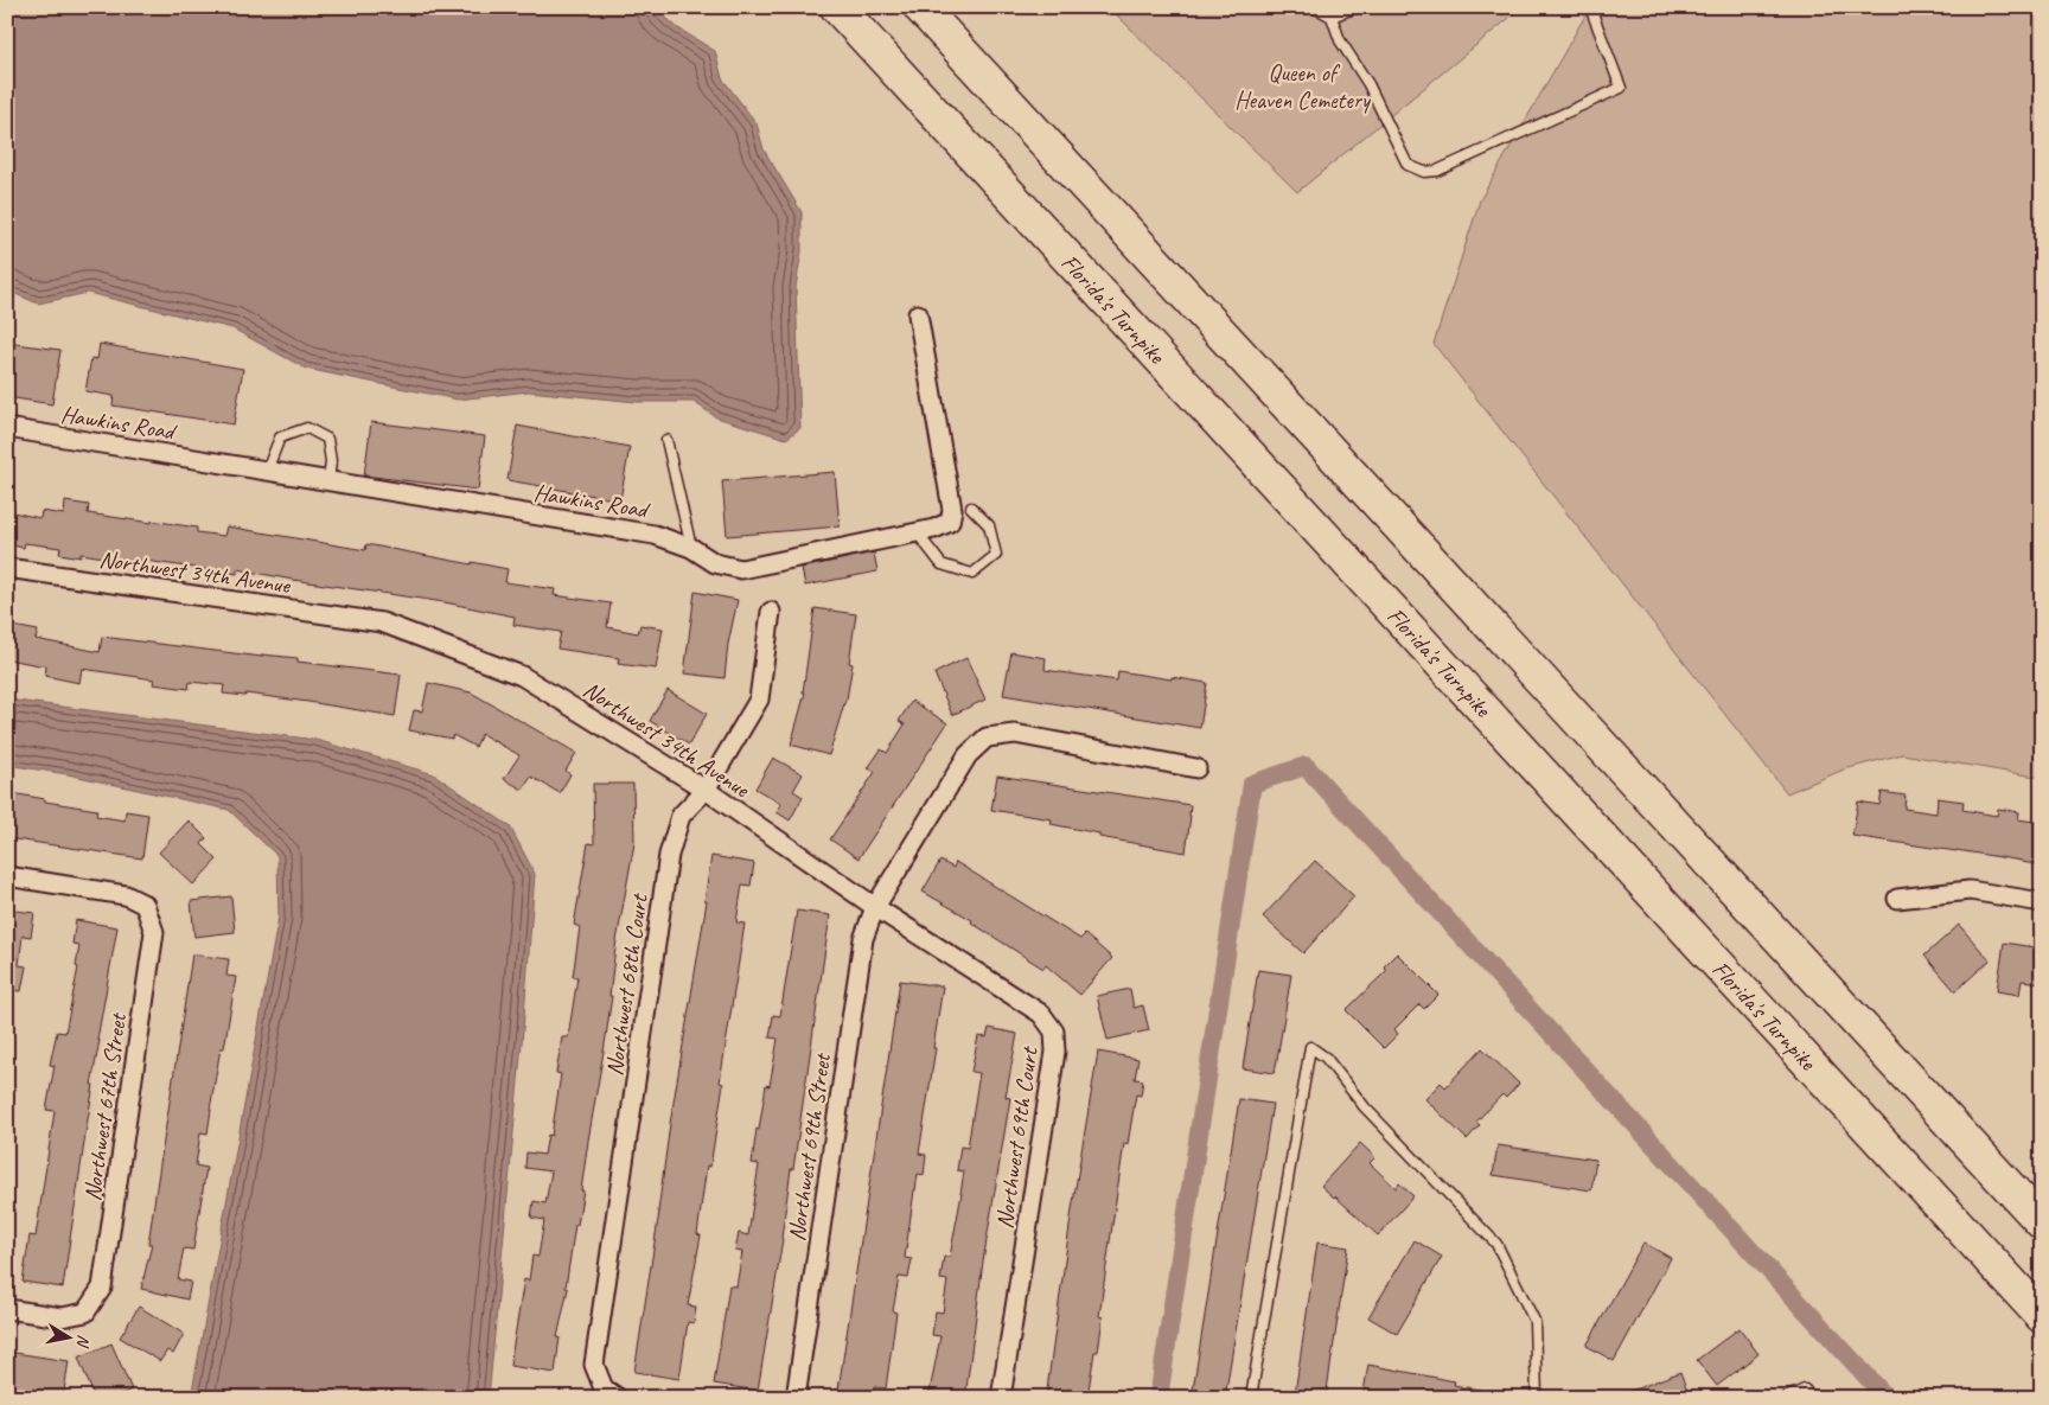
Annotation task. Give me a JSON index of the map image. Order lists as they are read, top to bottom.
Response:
{
  "streets": {
    "highway": ["Florida's Turnpike"],
    "street": [
      "Hawkins Road",
      "Northwest 34th Avenue",
      "Northwest 68th Court",
      "Northwest 67th Street",
      "Northwest 69th Court",
      "Northwest 69th Street"
    ]
  },
  "crossings": [
    ["Northwest 34th Avenue", "Northwest 68th Court"],
    ["Northwest 34th Avenue", "Northwest 69th Court"],
    ["Northwest 34th Avenue", "Northwest 69th Street"],
    ["Northwest 69th Court", "Northwest 69th Street"]
  ],
  "parks": ["Queen of Heaven Cemetery"],
  "north": "right"
}
